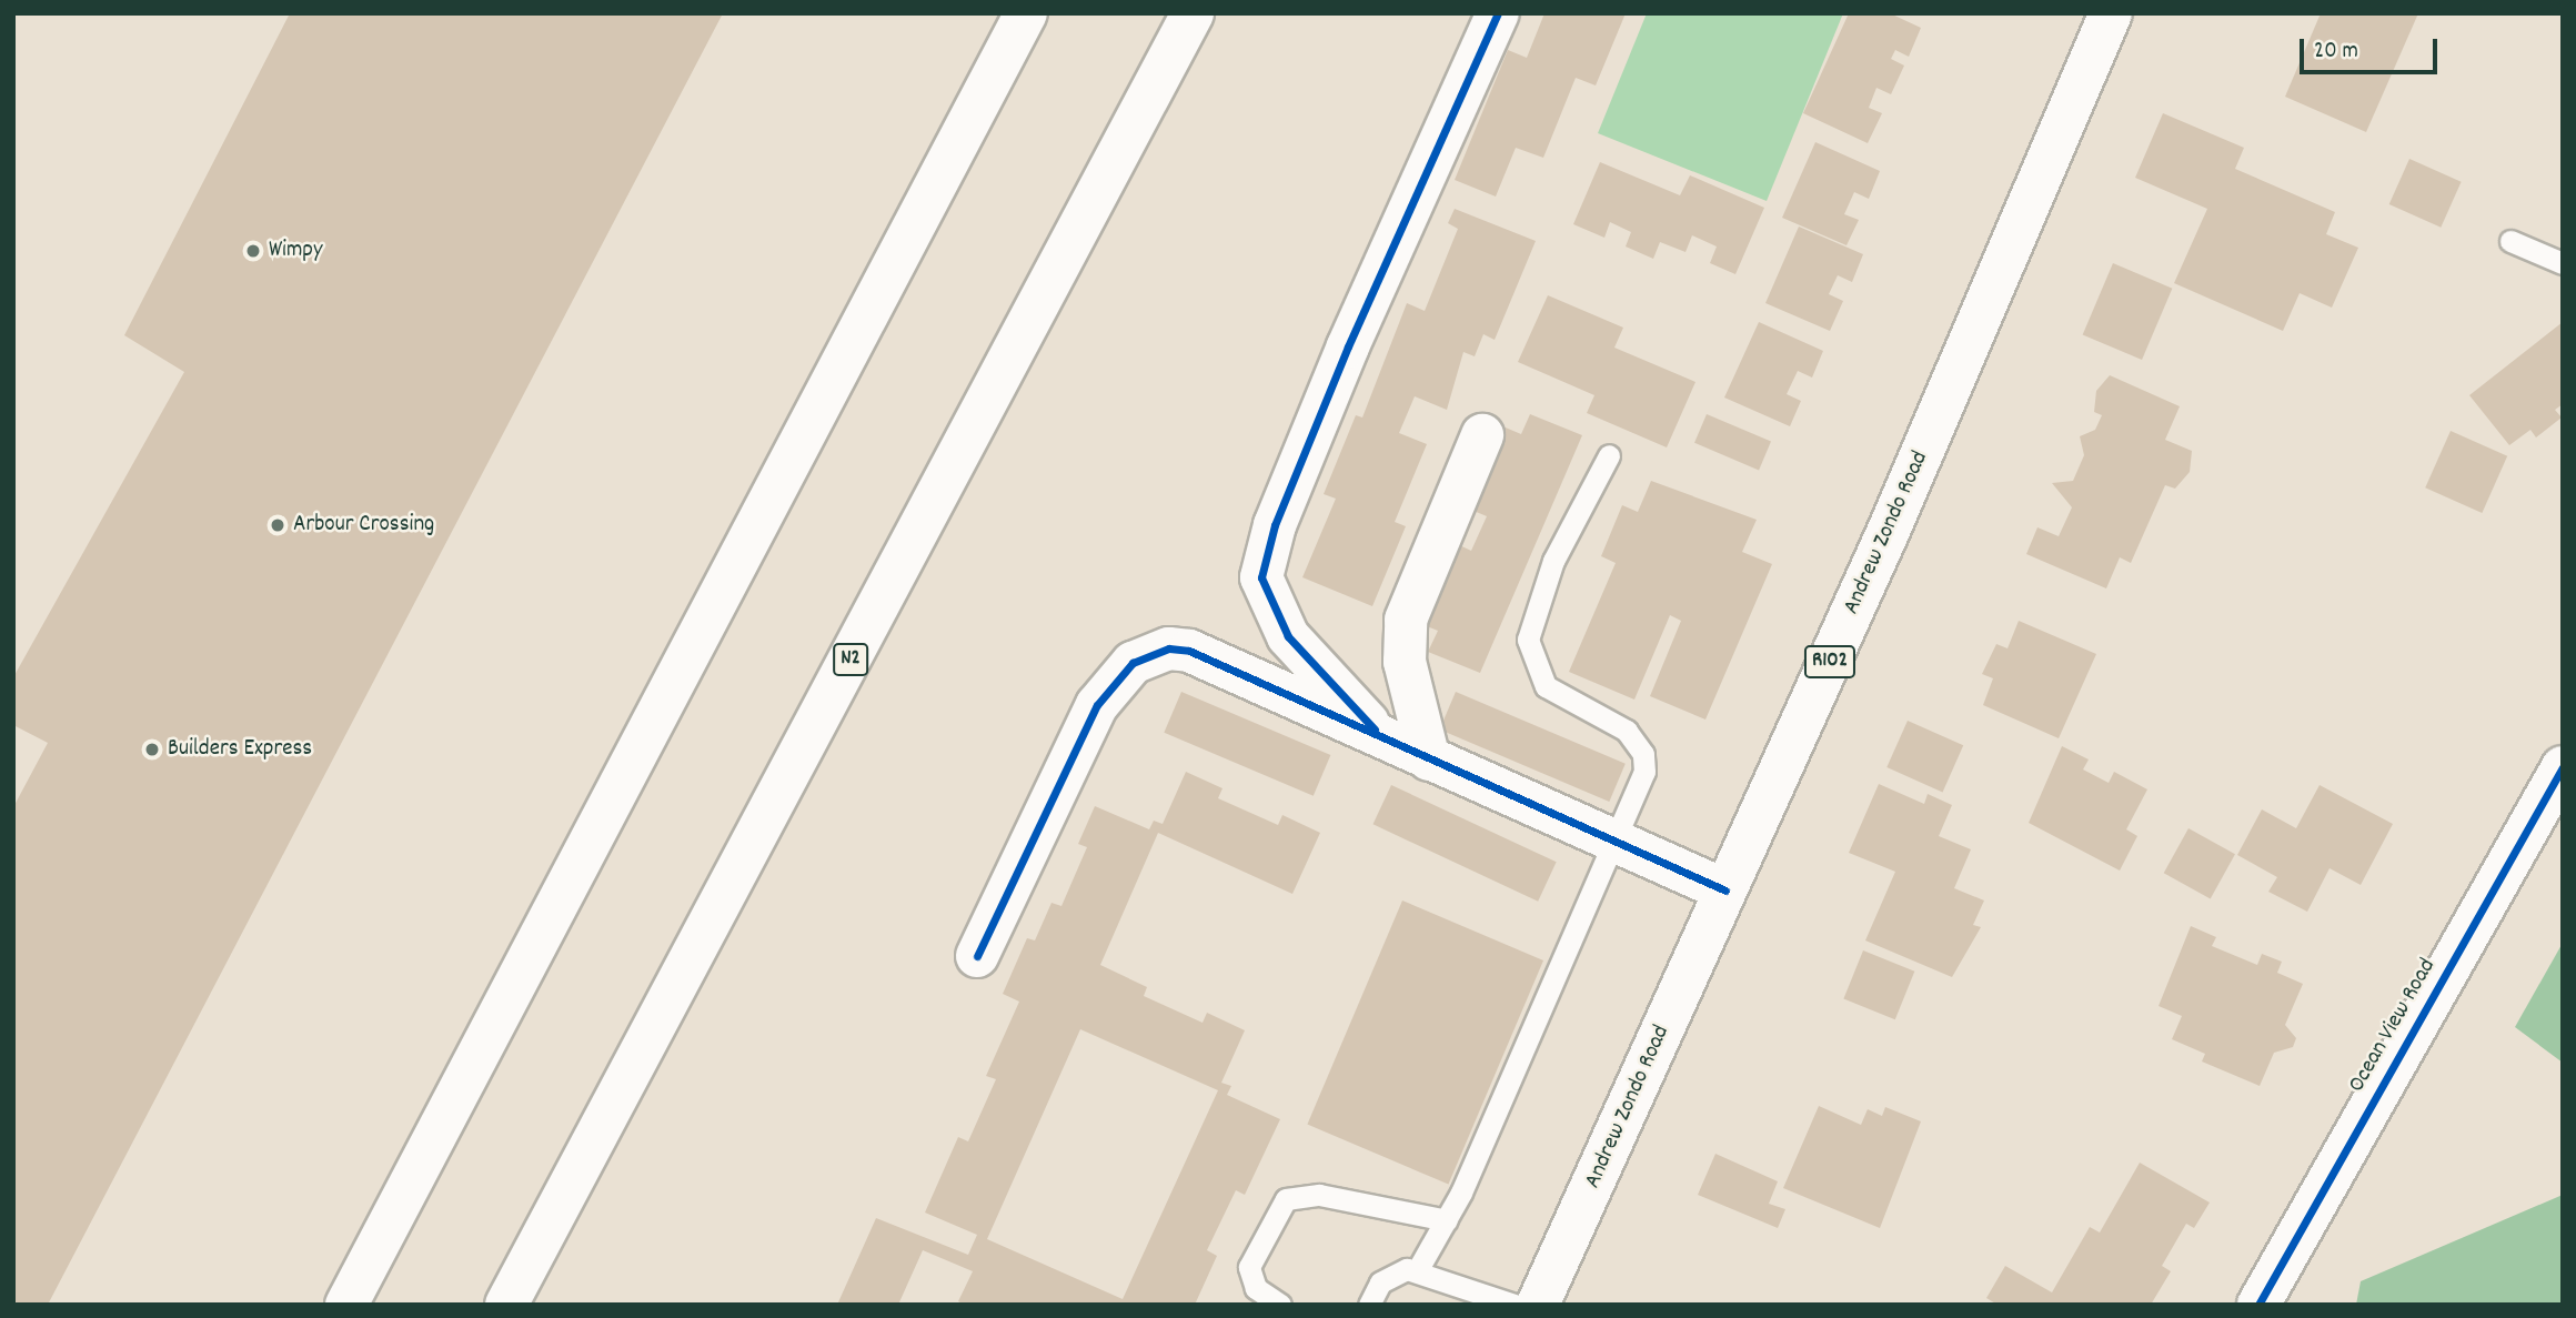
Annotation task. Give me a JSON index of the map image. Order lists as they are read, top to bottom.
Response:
{
  "streets": {
    "main road": [
      "Andrew Zondo Road",
      "N2",
      "R102",
      "Ocean View Road"
    ]
  },
  "places": ["Wimpy", "Arbour Crossing", "Builders Express"],
  "scale_bar": "20 m"
}
